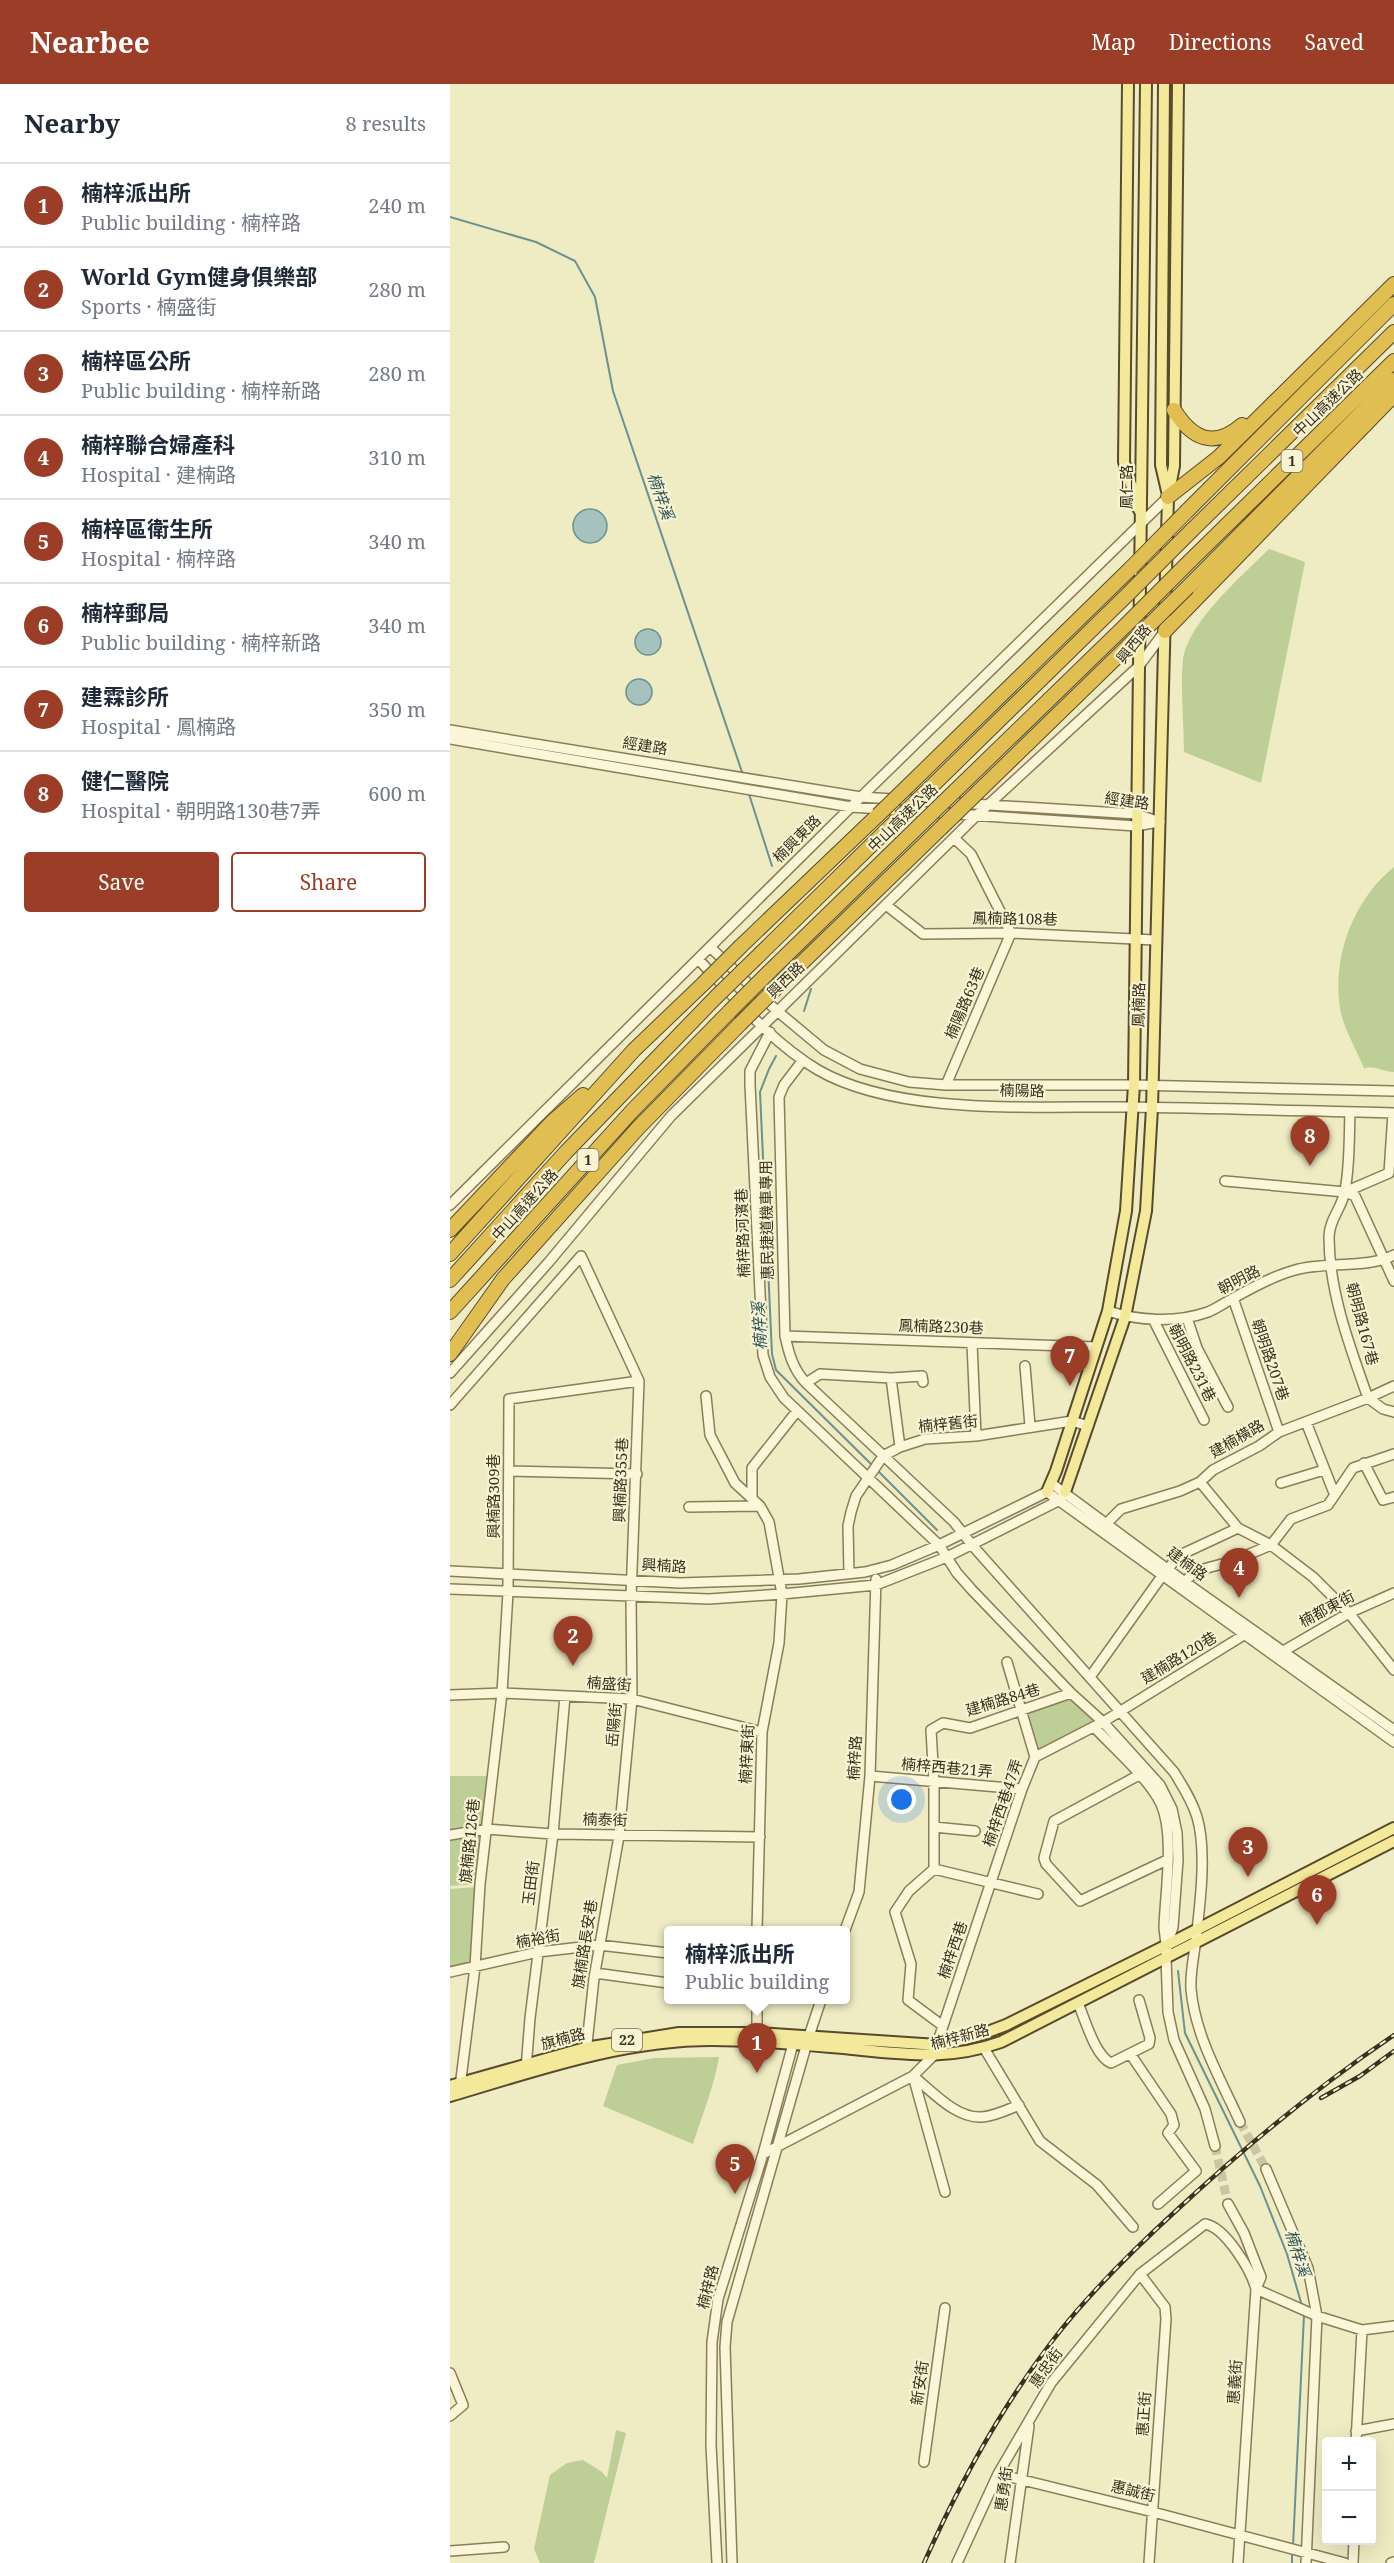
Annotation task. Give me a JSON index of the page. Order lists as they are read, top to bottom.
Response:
{
  "streets": {
    "highway": ["中山高速公路", "1"],
    "main road": [
      "鳳仁路",
      "鳳楠路",
      "楠梓新路",
      "旗楠路",
      "22"
    ],
    "street": [
      "興西路",
      "經建路",
      "楠興東路",
      "鳳楠路108巷",
      "楠陽路63巷",
      "楠陽路",
      "惠民捷道機車專用",
      "楠梓路河濱巷",
      "朝明路",
      "朝明路167巷",
      "鳳楠路230巷",
      "朝明路207巷",
      "朝明路231巷",
      "楠梓舊街",
      "建楠橫路",
      "興楠路355巷",
      "興楠路309巷",
      "建楠路",
      "興楠路",
      "楠都東街",
      "建楠路120巷",
      "楠盛街",
      "建楠路84巷",
      "岳陽街",
      "楠梓東街",
      "楠梓路",
      "楠梓西巷21弄",
      "楠梓西巷47弄",
      "楠泰街",
      "旗楠路126巷",
      "玉田街",
      "楠裕街",
      "旗楠路長安巷",
      "楠梓西巷",
      "惠忠街",
      "惠義街",
      "新安街",
      "惠正街",
      "惠勇街",
      "惠誠街"
    ]
  },
  "crossings": [
    ["鳳仁路", "楠興東路"],
    ["鳳仁路", "鳳楠路"],
    ["興西路", "經建路"],
    ["興西路", "鳳楠路108巷"],
    ["興西路", "鳳楠路"],
    ["興西路", "楠陽路"],
    ["經建路", "楠興東路"],
    ["經建路", "鳳楠路"],
    ["楠興東路", "鳳楠路"],
    ["楠興東路", "楠陽路"],
    ["鳳楠路108巷", "楠陽路63巷"],
    ["鳳楠路108巷", "鳳楠路"],
    ["楠陽路63巷", "楠陽路"],
    ["鳳楠路", "楠陽路"],
    ["鳳楠路", "朝明路"],
    ["鳳楠路", "鳳楠路230巷"],
    ["鳳楠路", "楠梓舊街"],
    ["鳳楠路", "建楠路"],
    ["楠陽路", "惠民捷道機車專用"],
    ["楠陽路", "楠梓路河濱巷"],
    ["惠民捷道機車專用", "鳳楠路230巷"],
    ["惠民捷道機車專用", "楠梓舊街"],
    ["惠民捷道機車專用", "建楠路120巷"],
    ["惠民捷道機車專用", "楠梓西巷47弄"],
    ["惠民捷道機車專用", "22"],
    ["楠梓路河濱巷", "楠梓舊街"],
    ["楠梓路河濱巷", "建楠路84巷"],
    ["楠梓路河濱巷", "楠梓西巷47弄"],
    ["朝明路", "朝明路167巷"],
    ["朝明路", "朝明路207巷"],
    ["朝明路", "朝明路231巷"],
    ["朝明路167巷", "建楠橫路"],
    ["朝明路207巷", "建楠橫路"],
    ["楠梓舊街", "興楠路"],
    ["建楠橫路", "建楠路"],
    ["興楠路355巷", "興楠路309巷"],
    ["興楠路355巷", "興楠路"],
    ["興楠路355巷", "岳陽街"],
    ["興楠路309巷", "興楠路"],
    ["興楠路309巷", "旗楠路126巷"],
    ["建楠路", "楠都東街"],
    ["建楠路", "建楠路120巷"],
    ["興楠路", "岳陽街"],
    ["興楠路", "楠梓東街"],
    ["興楠路", "楠梓路"],
    ["興楠路", "旗楠路126巷"],
    ["建楠路120巷", "楠梓西巷47弄"],
    ["楠盛街", "岳陽街"],
    ["楠盛街", "楠梓東街"],
    ["楠盛街", "旗楠路126巷"],
    ["楠盛街", "玉田街"],
    ["建楠路84巷", "楠梓西巷21弄"],
    ["岳陽街", "楠泰街"],
    ["岳陽街", "旗楠路長安巷"],
    ["楠梓東街", "楠泰街"],
    ["楠梓路", "楠梓西巷21弄"],
    ["楠梓路", "楠梓新路"],
    ["楠梓路", "旗楠路"],
    ["楠梓西巷21弄", "楠梓西巷47弄"],
    ["楠梓西巷47弄", "楠梓西巷"],
    ["楠泰街", "旗楠路126巷"],
    ["楠泰街", "玉田街"],
    ["楠泰街", "旗楠路長安巷"],
    ["旗楠路126巷", "楠裕街"],
    ["旗楠路126巷", "旗楠路"],
    ["玉田街", "楠裕街"],
    ["玉田街", "旗楠路"],
    ["楠裕街", "旗楠路長安巷"],
    ["旗楠路長安巷", "旗楠路"],
    ["楠梓西巷", "楠梓新路"],
    ["楠梓西巷", "旗楠路"],
    ["楠梓新路", "旗楠路"],
    ["楠梓新路", "22"],
    ["惠忠街", "惠義街"],
    ["惠忠街", "惠正街"],
    ["惠忠街", "惠勇街"],
    ["惠忠街", "惠誠街"],
    ["惠義街", "惠誠街"],
    ["惠正街", "惠誠街"],
    ["惠勇街", "惠誠街"]
  ],
  "water": ["楠梓溪"],
  "page": {
    "header": "Nearbee",
    "nav": ["Map", "Directions", "Saved"],
    "heading": ["Nearby", "8 results"],
    "list": [
      {
        "mark": "1",
        "name": "楠梓派出所",
        "note": "Public building · 楠梓路",
        "value": "240 m"
      },
      {
        "mark": "2",
        "name": "World Gym健身俱樂部",
        "note": "Sports · 楠盛街",
        "value": "280 m"
      },
      {
        "mark": "3",
        "name": "楠梓區公所",
        "note": "Public building · 楠梓新路",
        "value": "280 m"
      },
      {
        "mark": "4",
        "name": "楠梓聯合婦產科",
        "note": "Hospital · 建楠路",
        "value": "310 m"
      },
      {
        "mark": "5",
        "name": "楠梓區衛生所",
        "note": "Hospital · 楠梓路",
        "value": "340 m"
      },
      {
        "mark": "6",
        "name": "楠梓郵局",
        "note": "Public building · 楠梓新路",
        "value": "340 m"
      },
      {
        "mark": "7",
        "name": "建霖診所",
        "note": "Hospital · 鳳楠路",
        "value": "350 m"
      },
      {
        "mark": "8",
        "name": "健仁醫院",
        "note": "Hospital · 朝明路130巷7弄",
        "value": "600 m"
      }
    ],
    "buttons": ["Save", "Share"],
    "pins": [
      "8",
      "7",
      "4",
      "2",
      "3",
      "6",
      "1",
      "5"
    ],
    "popup": ["楠梓派出所", "Public building"],
    "map_buttons": ["+", "−"]
  }
}
